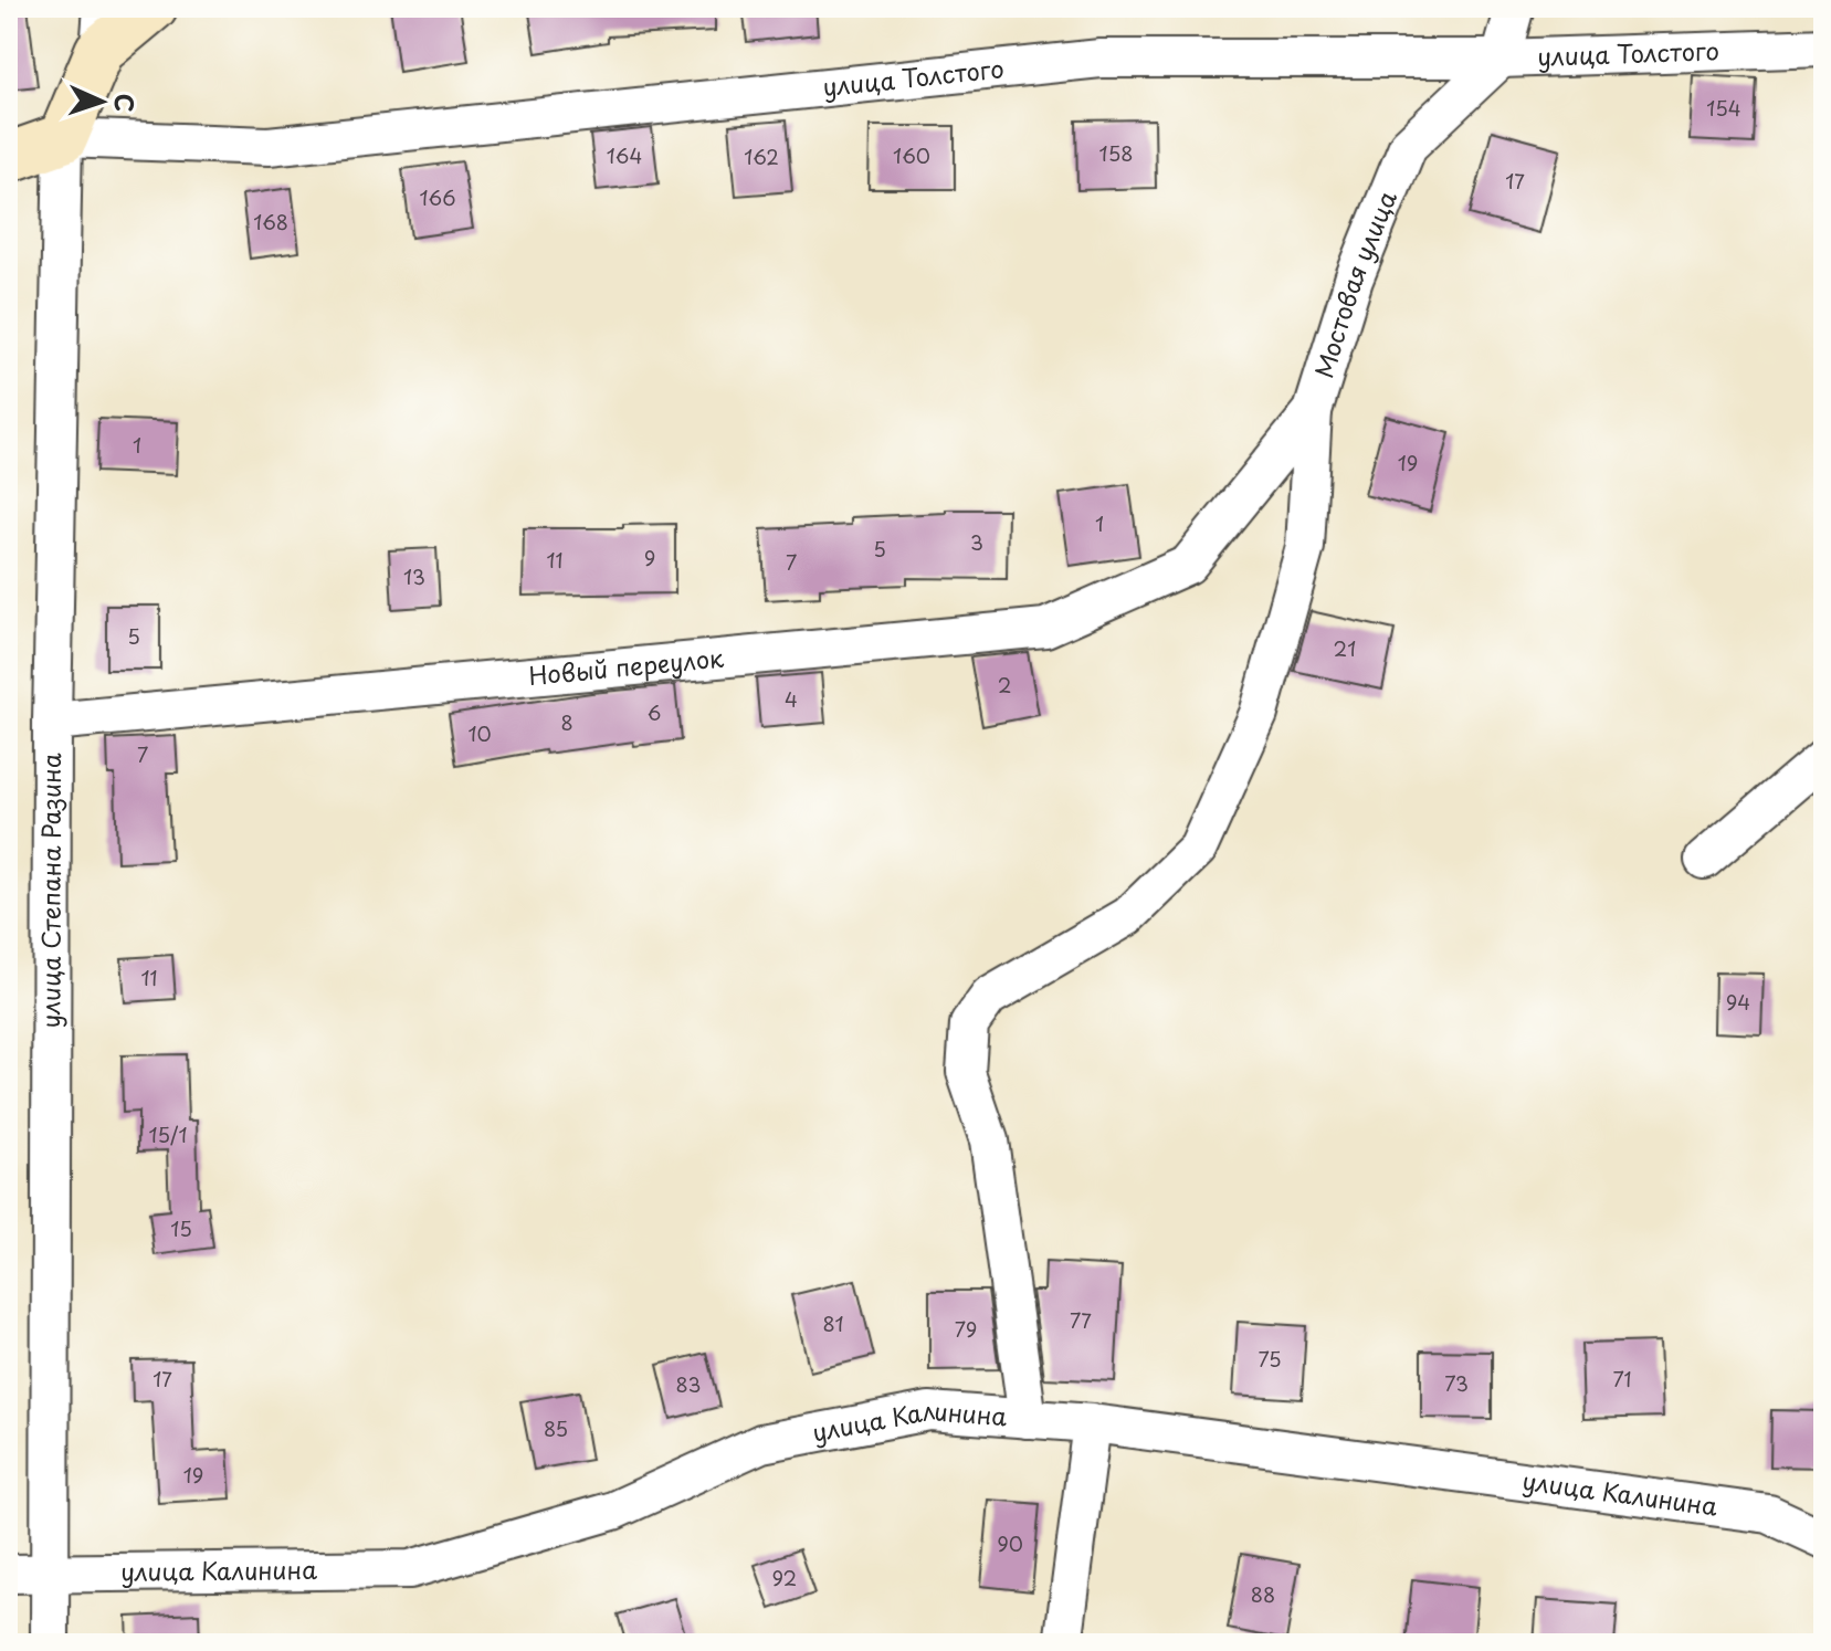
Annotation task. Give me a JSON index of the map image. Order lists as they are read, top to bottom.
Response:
{
  "streets": {
    "main road": ["улица Толстого"],
    "street": [
      "Мостовая улица",
      "Новый переулок",
      "улица Степана Разина",
      "улица Калинина"
    ]
  },
  "crossings": [
    ["улица Толстого", "Мостовая улица"],
    ["улица Толстого", "улица Степана Разина"],
    ["Мостовая улица", "Новый переулок"],
    ["Новый переулок", "улица Степана Разина"],
    ["улица Степана Разина", "улица Калинина"]
  ],
  "house_numbers": [
    "154",
    "158",
    "164",
    "160",
    "162",
    "17",
    "166",
    "168",
    "1",
    "19",
    "1",
    "3",
    "5",
    "9",
    "11",
    "7",
    "13",
    "5",
    "21",
    "2",
    "4",
    "6",
    "8",
    "10",
    "7",
    "11",
    "94",
    "15/1",
    "15",
    "77",
    "81",
    "79",
    "75",
    "17",
    "71",
    "73",
    "83",
    "85",
    "19",
    "90",
    "92",
    "88"
  ],
  "north": "right"
}
